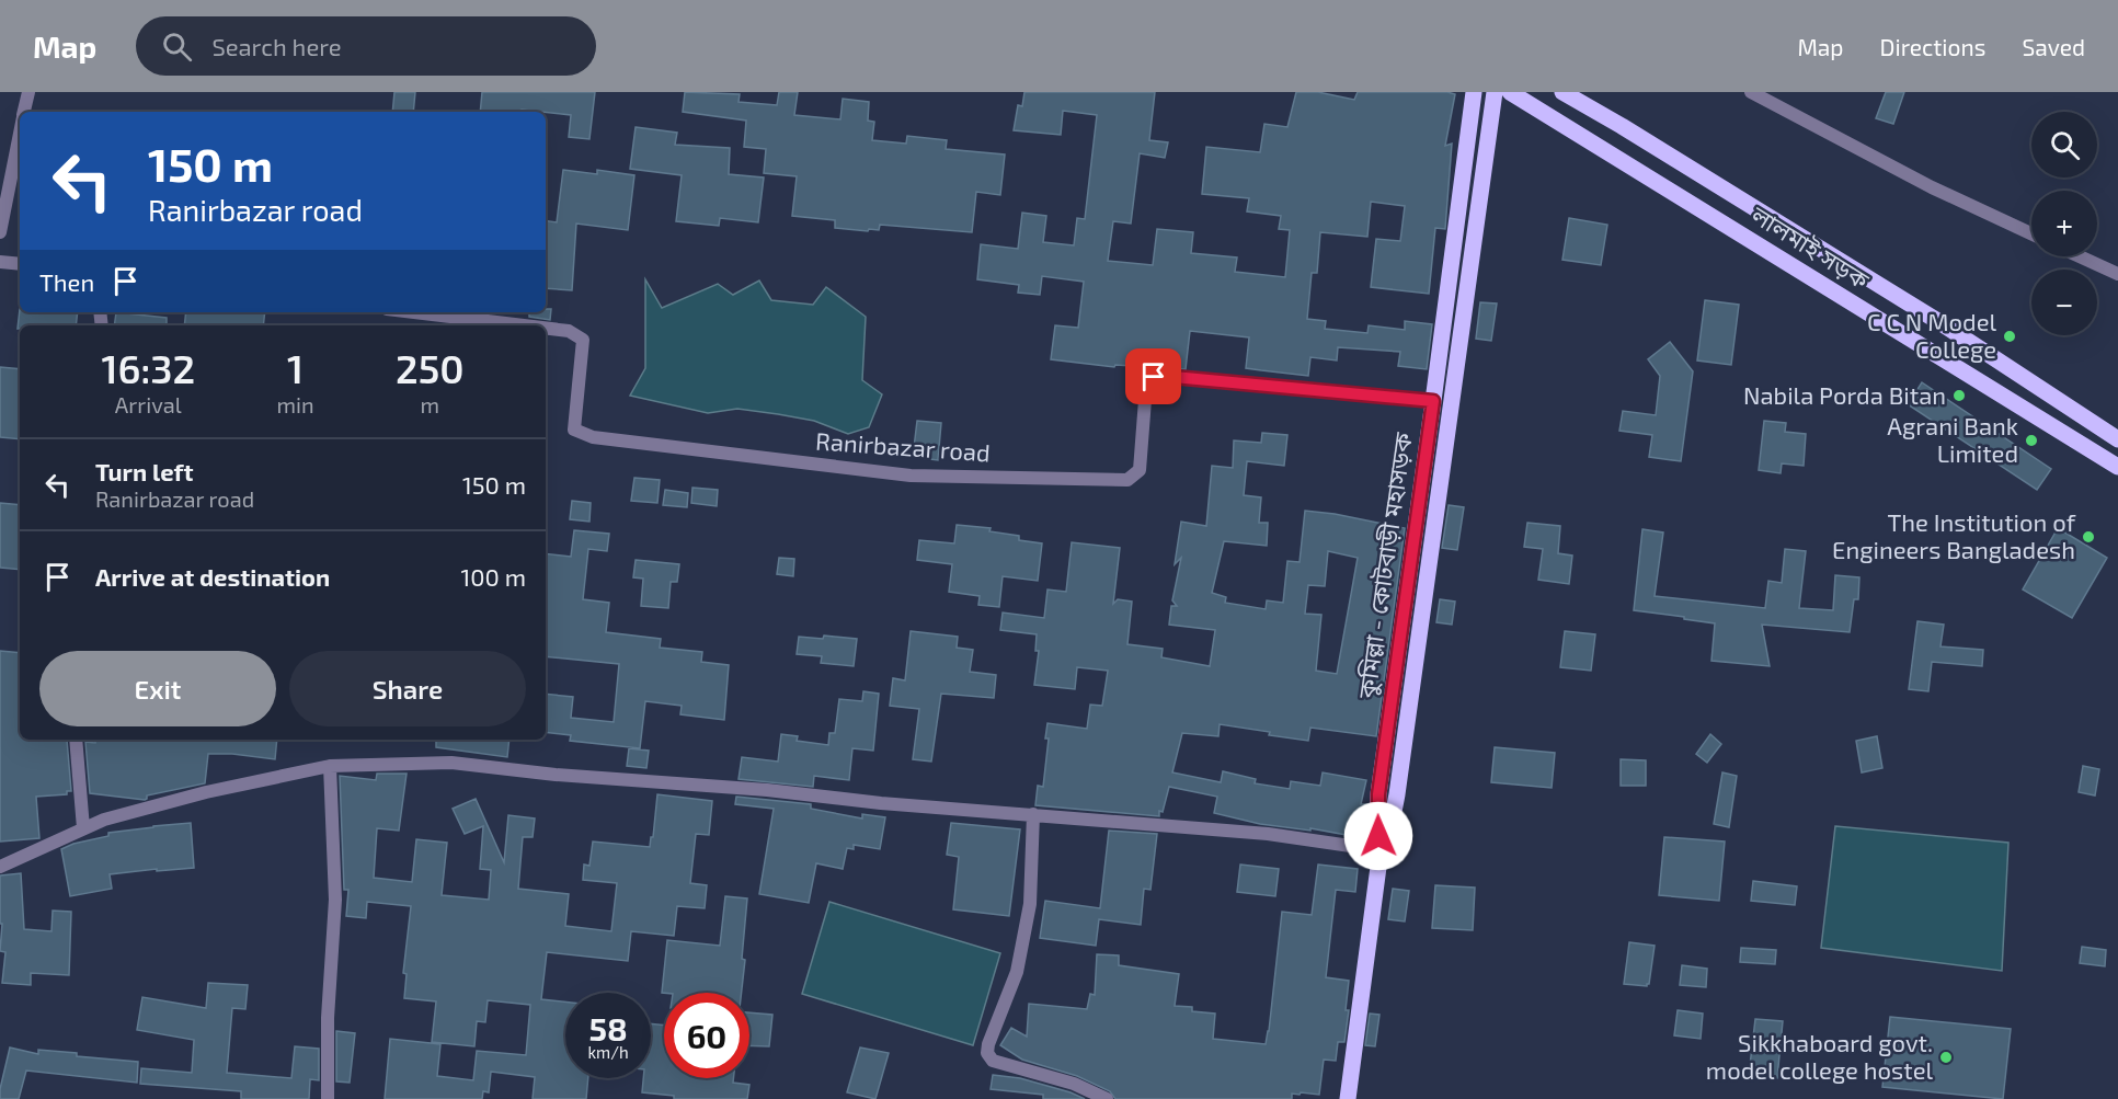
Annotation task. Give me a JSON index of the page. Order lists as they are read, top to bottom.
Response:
{
  "streets": {
    "main road": ["লালমাই সড়ক", "কুমিল্লা - কোটবাড়ী মহাসড়ক"],
    "street": ["Ranirbazar road"]
  },
  "crossings": [
    ["Ranirbazar road", "কুমিল্লা - কোটবাড়ী মহাসড়ক"]
  ],
  "places": [
    "C C N Model College",
    "Nabila Porda Bitan",
    "Agrani Bank Limited",
    "The Institution of Engineers Bangladesh",
    "Sikkhaboard govt. model college hostel"
  ],
  "page": {
    "header": "Map",
    "search": "Search here",
    "nav": ["Map", "Directions", "Saved"],
    "map_buttons": ["+", "−"],
    "turn": ["150 m", "Ranirbazar road"],
    "then": "Then",
    "eta": [
      "16:32",
      "Arrival",
      "1",
      "min",
      "250",
      "m"
    ],
    "list": [
      {
        "name": "Turn left",
        "note": "Ranirbazar road",
        "value": "150 m"
      },
      {
        "name": "Arrive at destination",
        "value": "100 m"
      }
    ],
    "buttons": ["Exit", "Share"],
    "speed": "58 km/h",
    "limit": "60"
  }
}
